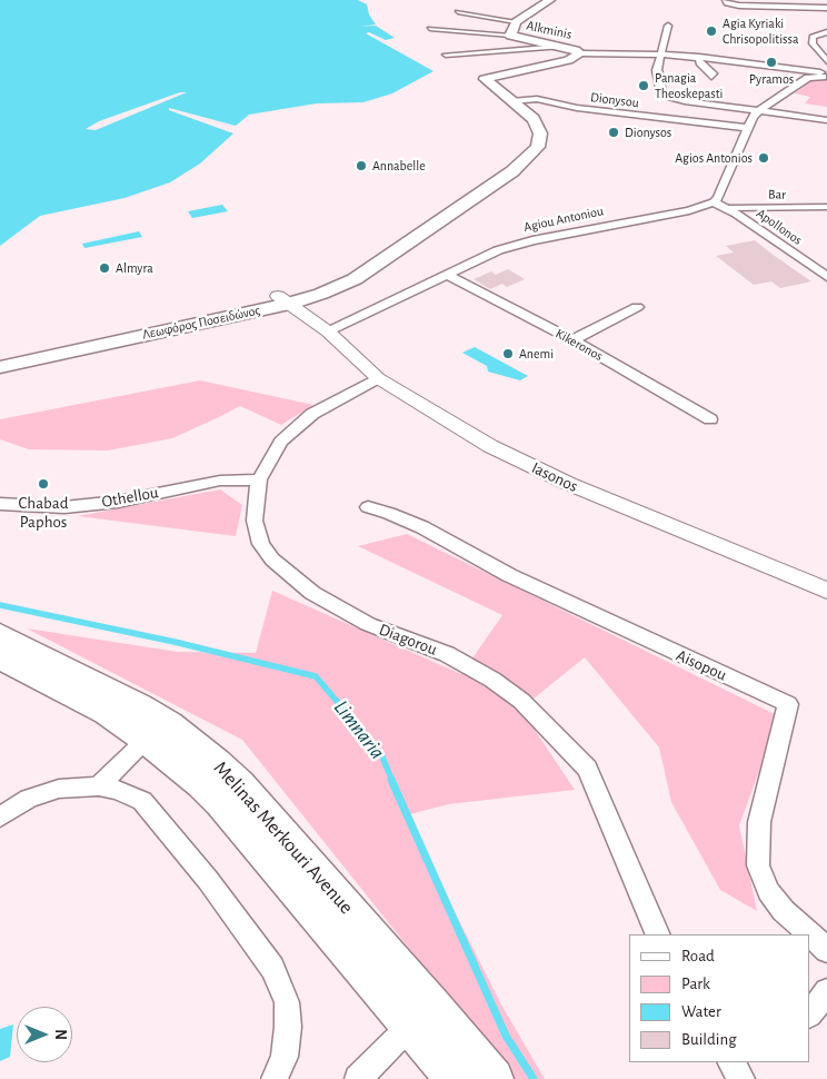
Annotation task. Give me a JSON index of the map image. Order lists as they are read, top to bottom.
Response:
{
  "streets": {
    "main road": ["Alkminis", "Λεωφόρος Ποσειδώνος", "Melinas Merkouri Avenue"],
    "street": [
      "Dionysou",
      "Bar",
      "Agiou Antoniou",
      "Apollonos",
      "Kikeronos",
      "Iasonos",
      "Othellou",
      "Diagorou",
      "Aisopou"
    ]
  },
  "crossings": [
    ["Alkminis", "Λεωφόρος Ποσειδώνος"],
    ["Dionysou", "Λεωφόρος Ποσειδώνος"],
    ["Bar", "Apollonos"],
    ["Agiou Antoniou", "Apollonos"],
    ["Agiou Antoniou", "Kikeronos"],
    ["Agiou Antoniou", "Iasonos"],
    ["Λεωφόρος Ποσειδώνος", "Iasonos"],
    ["Iasonos", "Diagorou"],
    ["Othellou", "Diagorou"]
  ],
  "water": ["Limnaria"],
  "places": [
    "Agia Kyriaki Chrisopolitissa",
    "Pyramos",
    "Panagia Theoskepasti",
    "Dionysos",
    "Agios Antonios",
    "Annabelle",
    "Almyra",
    "Anemi",
    "Chabad Paphos"
  ],
  "legend": [
    "Road",
    "Park",
    "Water",
    "Building"
  ],
  "north": "right"
}
